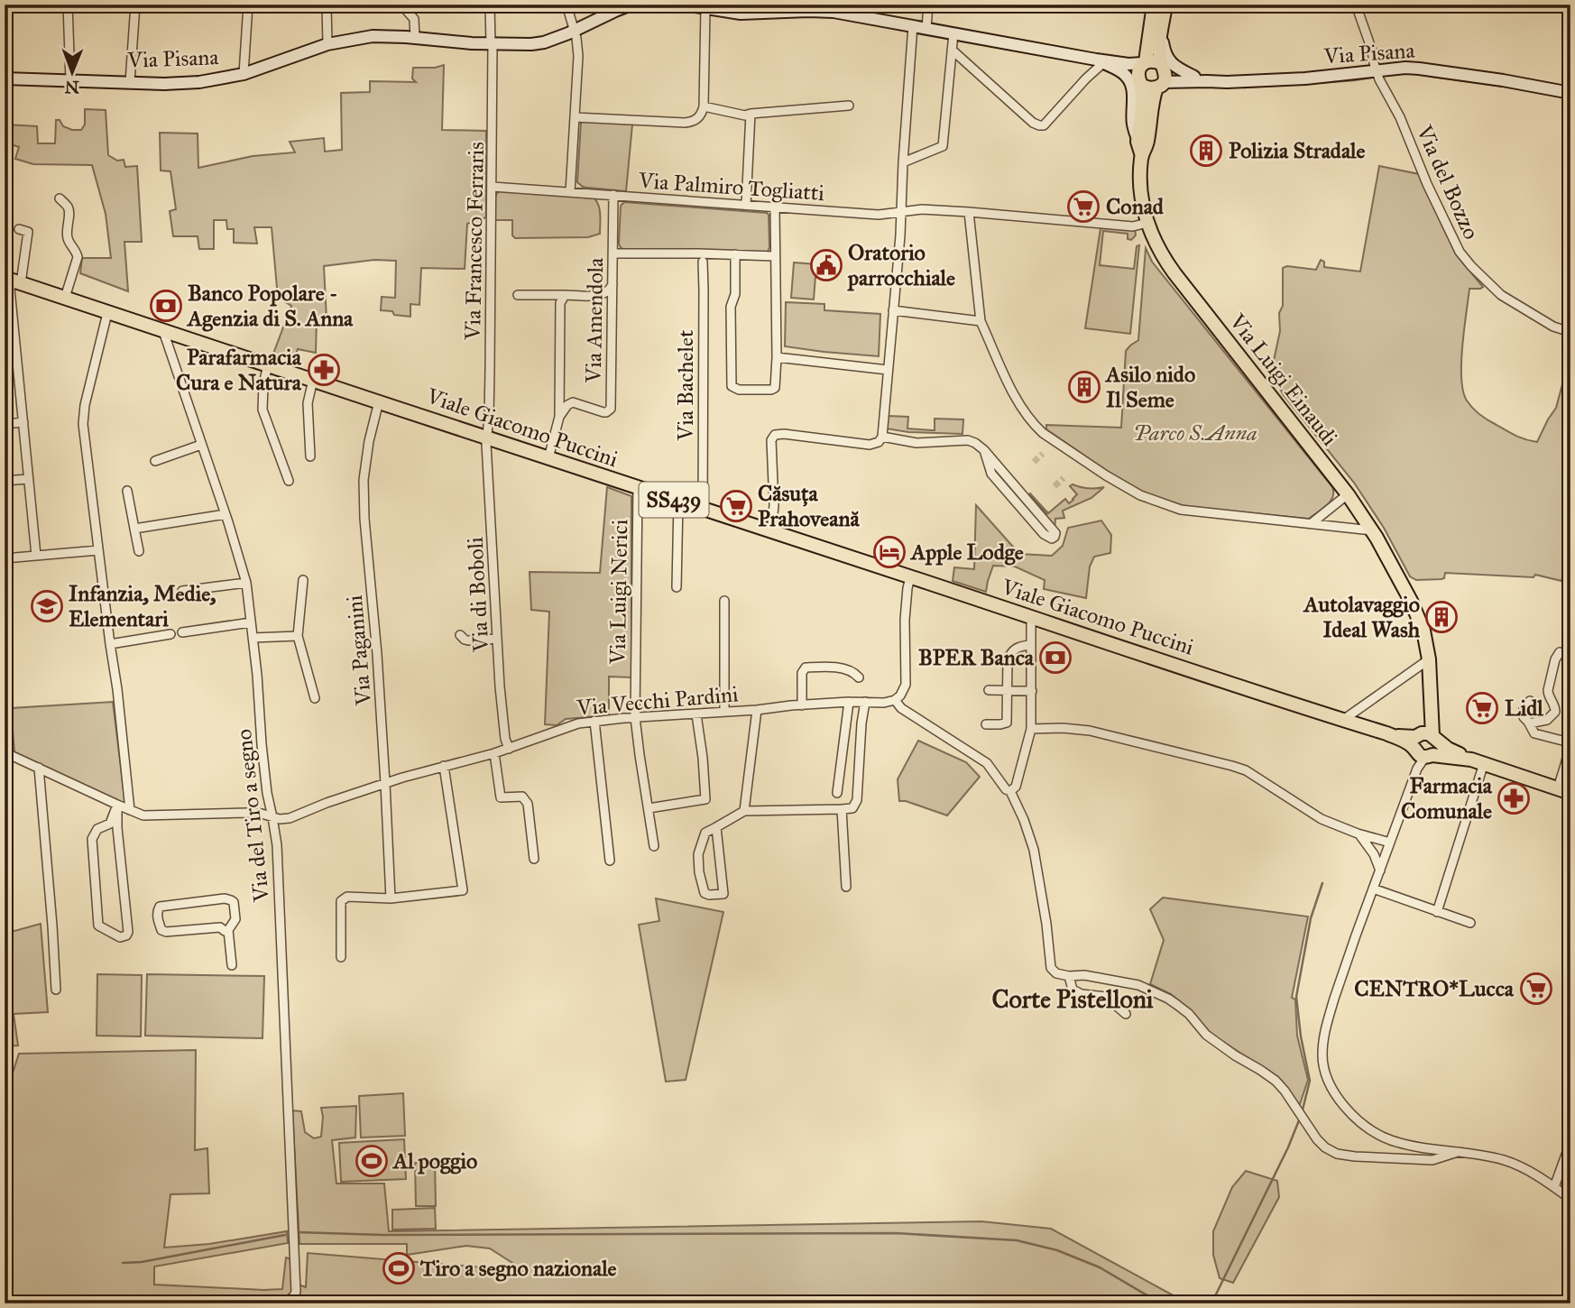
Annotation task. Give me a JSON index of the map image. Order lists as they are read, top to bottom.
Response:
{
  "streets": {
    "main road": [
      "Via Pisana",
      "Via Luigi Einaudi",
      "Viale Giacomo Puccini",
      "SS439"
    ],
    "street": [
      "Via del Bozzo",
      "Via Palmiro Togliatti",
      "Via Francesco Ferraris",
      "Via Amendola",
      "Via Bachelet",
      "Via Luigi Nerici",
      "Via di Boboli",
      "Via Paganini",
      "Via Vecchi Pardini",
      "Via del Tiro a segno"
    ]
  },
  "crossings": [
    ["Via Pisana", "Via del Bozzo"],
    ["Via Pisana", "Via Francesco Ferraris"],
    ["Via Pisana", "Via Luigi Einaudi"],
    ["Via Palmiro Togliatti", "Via Francesco Ferraris"],
    ["Via Palmiro Togliatti", "Via Amendola"],
    ["Via Palmiro Togliatti", "Via Luigi Einaudi"],
    ["Via Francesco Ferraris", "Viale Giacomo Puccini"],
    ["Via Francesco Ferraris", "Via di Boboli"],
    ["Via Luigi Einaudi", "Viale Giacomo Puccini"],
    ["Via Bachelet", "Viale Giacomo Puccini"],
    ["Viale Giacomo Puccini", "Via Luigi Nerici"],
    ["Viale Giacomo Puccini", "Via di Boboli"],
    ["Viale Giacomo Puccini", "Via Paganini"],
    ["Viale Giacomo Puccini", "Via del Tiro a segno"],
    ["Via Luigi Nerici", "Via Vecchi Pardini"],
    ["Via di Boboli", "Via Vecchi Pardini"],
    ["Via Paganini", "Via Vecchi Pardini"],
    ["Via Vecchi Pardini", "Via del Tiro a segno"]
  ],
  "districts": ["Corte Pistelloni"],
  "parks": ["Parco S.Anna"],
  "places": {
    "building": ["Polizia Stradale", "Asilo nido Il Seme", "Autolavaggio Ideal Wash"],
    "supermarket": [
      "Conad",
      "Căsuța Prahoveană",
      "Lidl",
      "CENTRO*Lucca"
    ],
    "public building": ["Oratorio parrocchiale"],
    "bank": ["Banco Popolare - Agenzia di S. Anna", "BPER Banca"],
    "pharmacy": ["Parafarmacia Cura e Natura", "Farmacia Comunale"],
    "hotel": ["Apple Lodge"],
    "school or university": ["Infanzia, Medie, Elementari"],
    "sports": ["Al poggio", "Tiro a segno nazionale"]
  },
  "north": "bottom"
}
